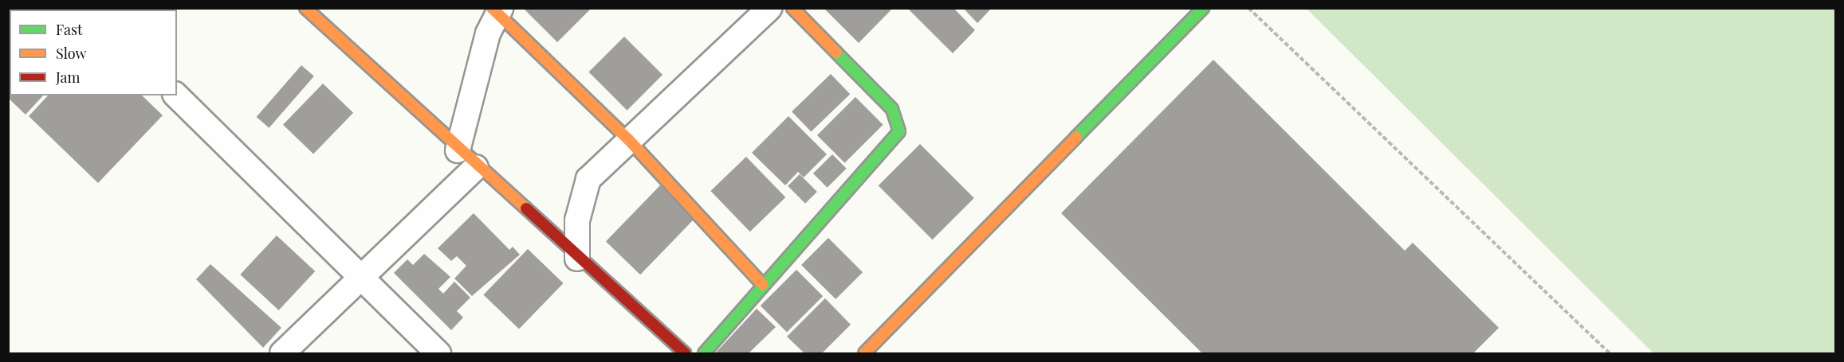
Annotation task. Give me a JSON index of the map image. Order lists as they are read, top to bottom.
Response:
{
  "legend": ["Fast", "Slow", "Jam"]
}
